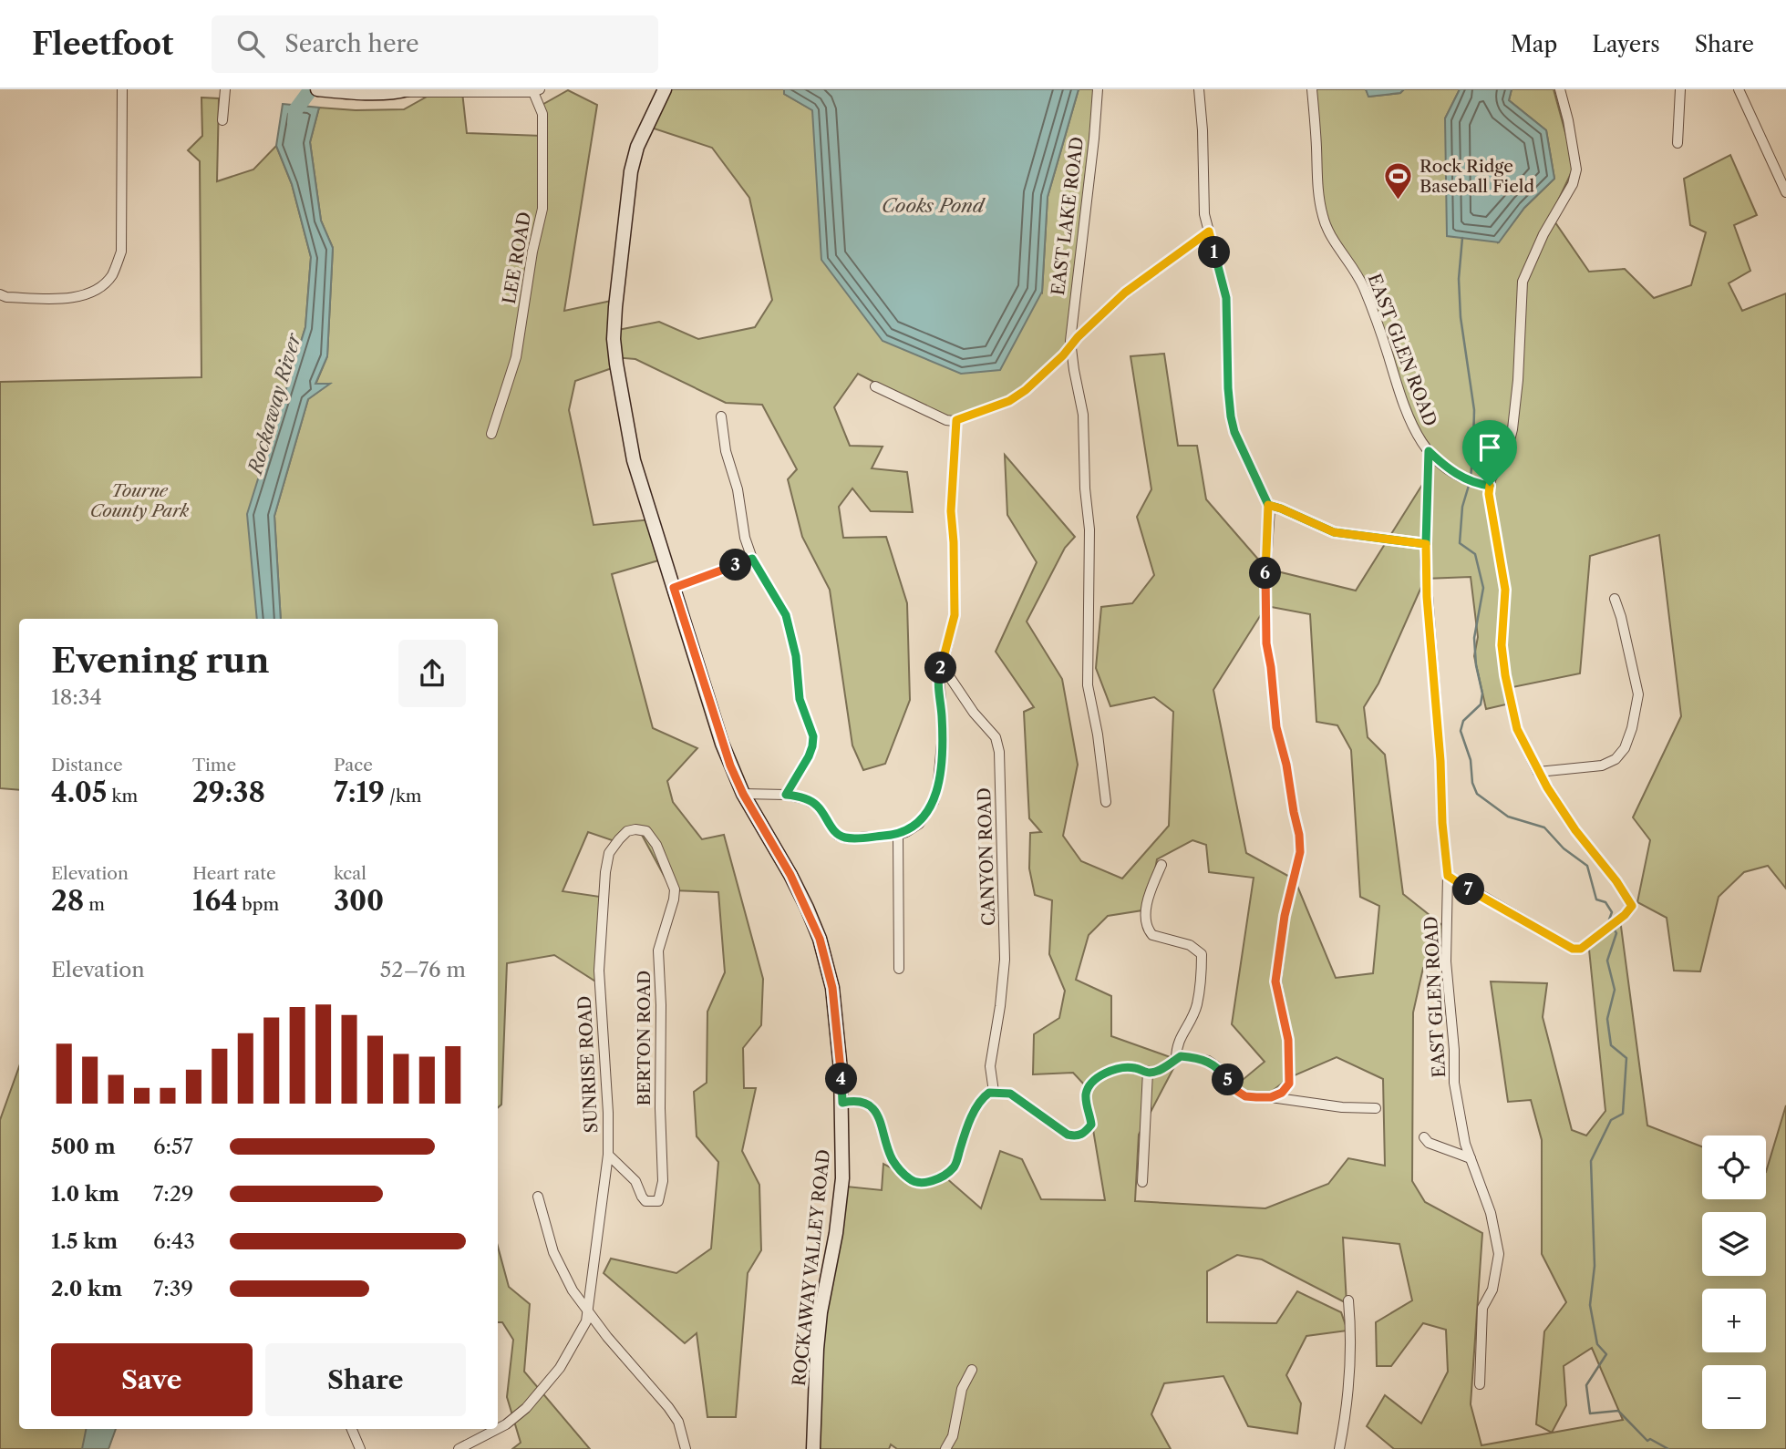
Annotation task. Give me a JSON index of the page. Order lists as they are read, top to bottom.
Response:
{
  "streets": {
    "street": [
      "EAST LAKE ROAD",
      "LEE ROAD",
      "EAST GLEN ROAD",
      "CANYON ROAD",
      "BERTON ROAD",
      "SUNRISE ROAD",
      "ROCKAWAY VALLEY ROAD"
    ]
  },
  "crossings": [
    ["BERTON ROAD", "SUNRISE ROAD"]
  ],
  "water": ["Cooks Pond", "Rockaway River"],
  "parks": ["Tourne County Park"],
  "places": {
    "sports": ["Rock Ridge Baseball Field"]
  },
  "page": {
    "header": "Fleetfoot",
    "search": "Search here",
    "nav": ["Map", "Layers", "Share"],
    "pins": [
      "1",
      "3",
      "6",
      "2",
      "7",
      "4",
      "5"
    ],
    "heading": ["Evening run", "18:34"],
    "stats": [
      ["Distance", "4.05 km"],
      ["Time", "29:38"],
      ["Pace", "7:19 /km"],
      ["Elevation", "28 m"],
      ["Heart rate", "164 bpm"],
      ["kcal", "300"]
    ],
    "chart": ["Elevation", "52–76 m"],
    "list": [
      {
        "name": "500 m",
        "note": "6:57"
      },
      {
        "name": "1.0 km",
        "note": "7:29"
      },
      {
        "name": "1.5 km",
        "note": "6:43"
      },
      {
        "name": "2.0 km",
        "note": "7:39"
      }
    ],
    "map_buttons": ["+", "−"],
    "buttons": ["Save", "Share"]
  }
}
